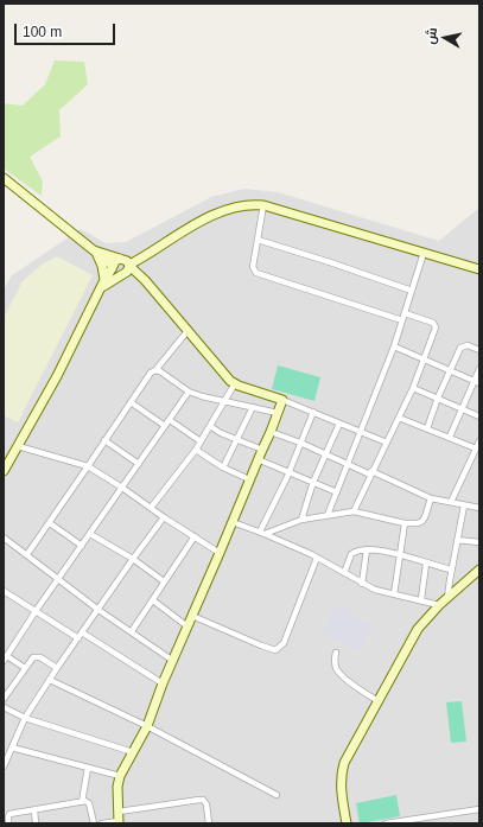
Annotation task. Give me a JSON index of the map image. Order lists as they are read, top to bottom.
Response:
{
  "scale_bar": "100 m",
  "north": "left"
}
